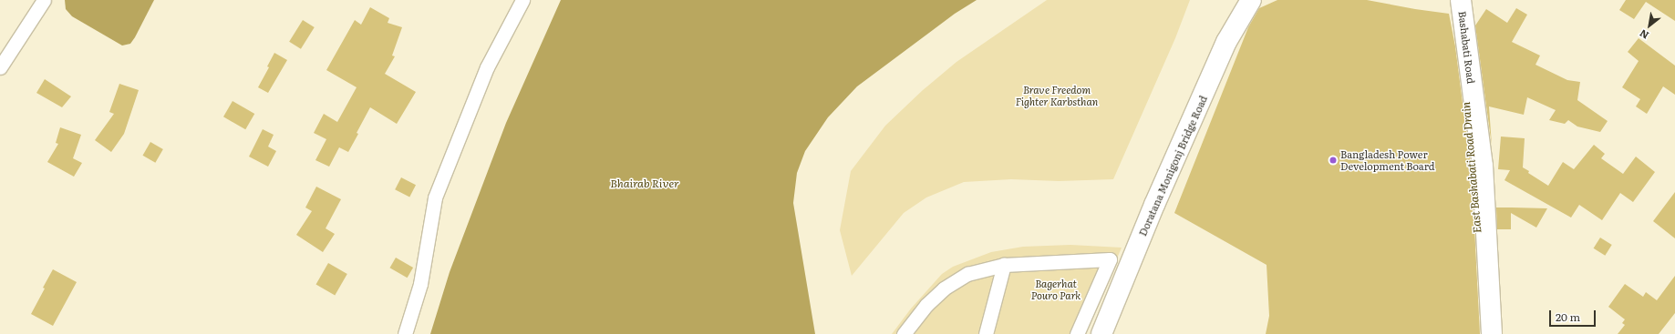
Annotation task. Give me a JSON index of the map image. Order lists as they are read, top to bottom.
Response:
{
  "streets": {
    "main road": ["Bashabati Road", "Doratana Monigonj Bridge Road"]
  },
  "water": ["East Bashabati Road Drain", "Bhairab River"],
  "parks": ["Brave Freedom Fighter Karbsthan", "Bagerhat Pouro Park"],
  "places": ["Bangladesh Power Development Board"],
  "scale_bar": "20 m",
  "north": "bottom left"
}
